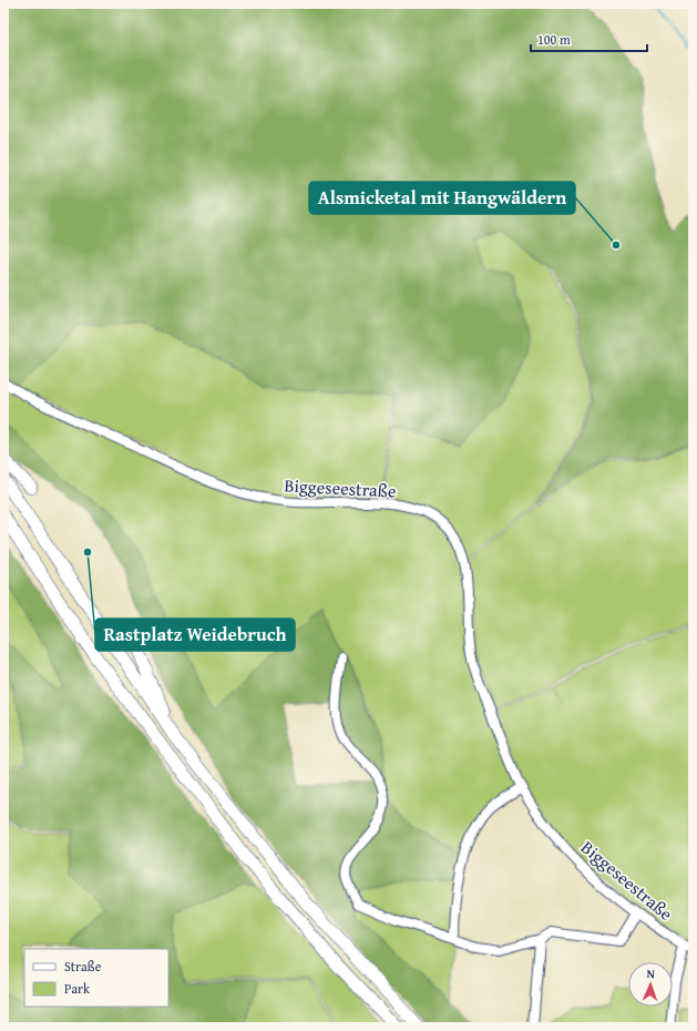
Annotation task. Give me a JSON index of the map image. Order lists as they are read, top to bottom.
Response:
{
  "streets": {
    "street": ["Biggeseestraße"]
  },
  "places": ["Alsmicketal mit Hangwäldern", "Rastplatz Weidebruch"],
  "legend": ["Straße", "Park"],
  "scale_bar": "100 m",
  "north": "top"
}
